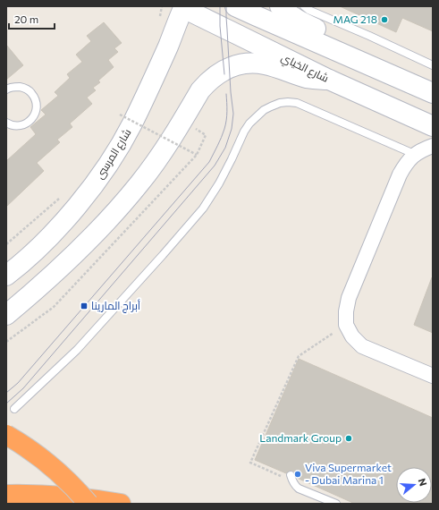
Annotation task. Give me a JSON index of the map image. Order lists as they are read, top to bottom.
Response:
{
  "streets": {
    "main road": ["شارع الخياي", "شارع المرسى"]
  },
  "crossings": [
    ["شارع الخياي", "شارع المرسى"]
  ],
  "places": {
    "other": ["MAG 218", "Landmark Group", "Viva Supermarket - Dubai Marina 1"],
    "transit": ["أبراج المارينا"]
  },
  "scale_bar": "20 m",
  "north": "right"
}
